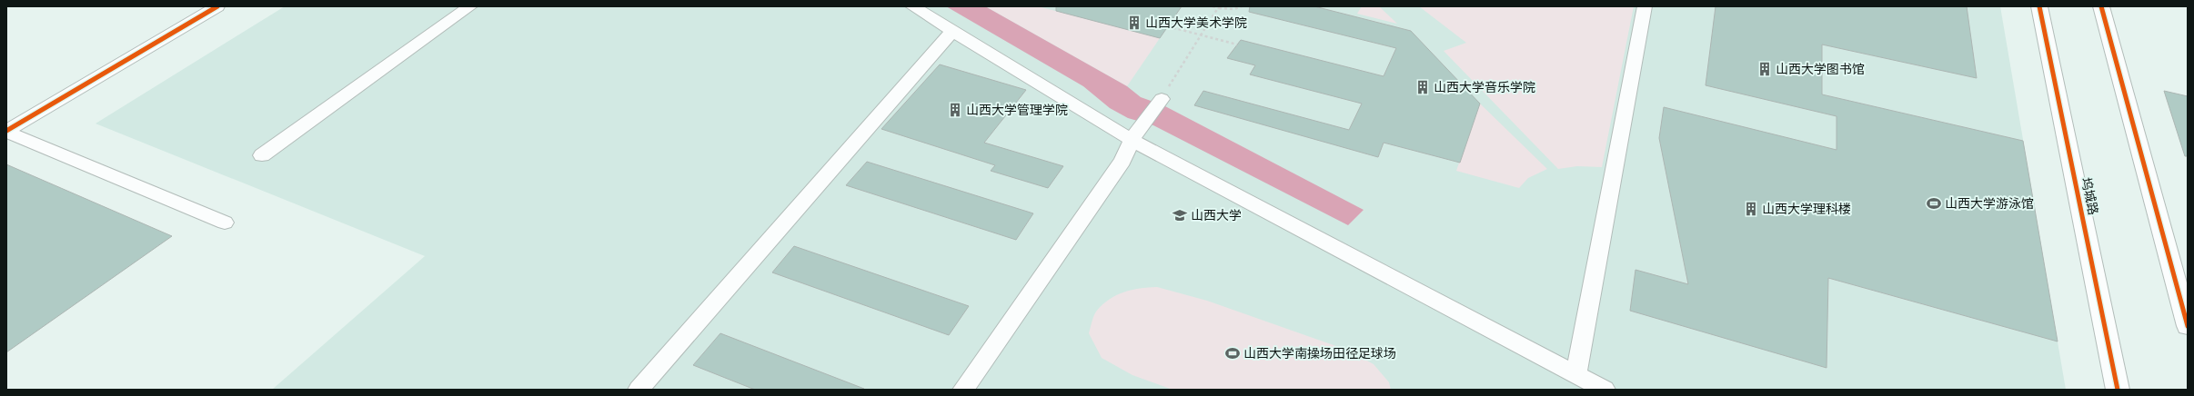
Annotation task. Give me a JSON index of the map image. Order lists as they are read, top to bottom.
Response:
{
  "streets": {
    "main road": ["坞城路"]
  },
  "places": {
    "building": [
      "山西大学美术学院",
      "山西大学图书馆",
      "山西大学音乐学院",
      "山西大学管理学院",
      "山西大学理科楼"
    ],
    "sports": ["山西大学游泳馆", "山西大学南操场田径足球场"],
    "school or university": ["山西大学"]
  }
}
